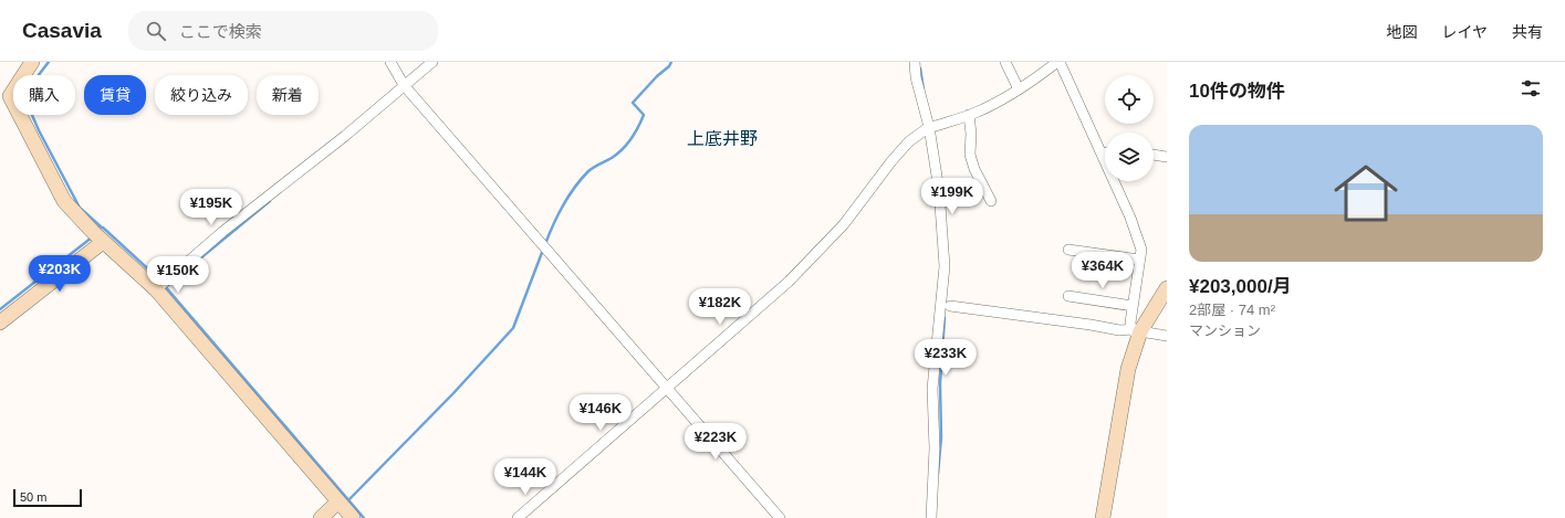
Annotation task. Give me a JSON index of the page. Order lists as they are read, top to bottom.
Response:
{
  "districts": ["上底井野"],
  "scale_bar": "50 m",
  "page": {
    "header": "Casavia",
    "search": "ここで検索",
    "nav": ["地図", "レイヤ", "共有"],
    "heading": "10件の物件",
    "chip": [
      "購入",
      "賃貸",
      "絞り込み",
      "新着"
    ],
    "list": [
      {
        "name": "¥203,000/月",
        "note": "2部屋 · 74 m² · マンション"
      }
    ],
    "price": [
      "¥199K",
      "¥195K",
      "¥364K",
      "¥203K",
      "¥150K",
      "¥182K",
      "¥233K",
      "¥146K",
      "¥223K",
      "¥144K"
    ],
    "scale": "50 m"
  }
}
